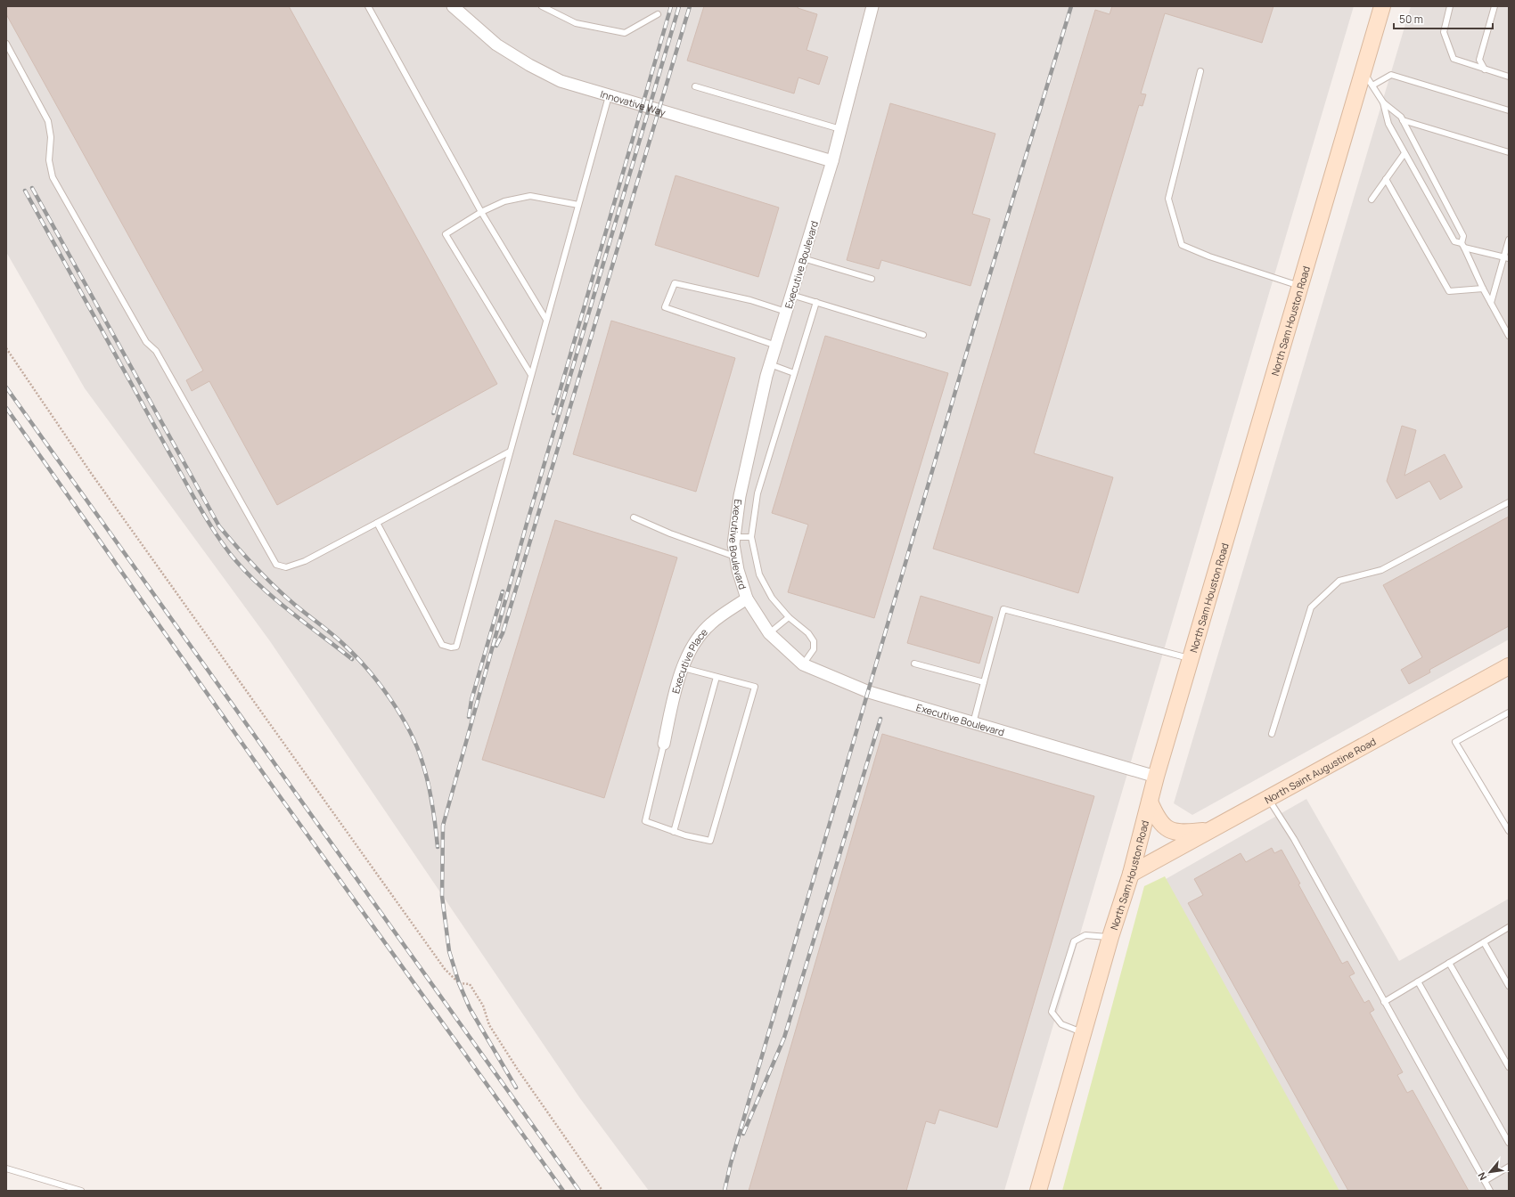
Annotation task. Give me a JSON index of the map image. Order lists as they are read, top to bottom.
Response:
{
  "streets": {
    "street": [
      "Innovative Way",
      "Executive Boulevard",
      "North Sam Houston Road",
      "Executive Place",
      "North Saint Augustine Road"
    ]
  },
  "crossings": [
    ["Innovative Way", "Executive Boulevard"],
    ["Executive Boulevard", "North Sam Houston Road"],
    ["Executive Boulevard", "Executive Place"],
    ["North Sam Houston Road", "North Saint Augustine Road"]
  ],
  "scale_bar": "50 m",
  "north": "bottom left"
}
